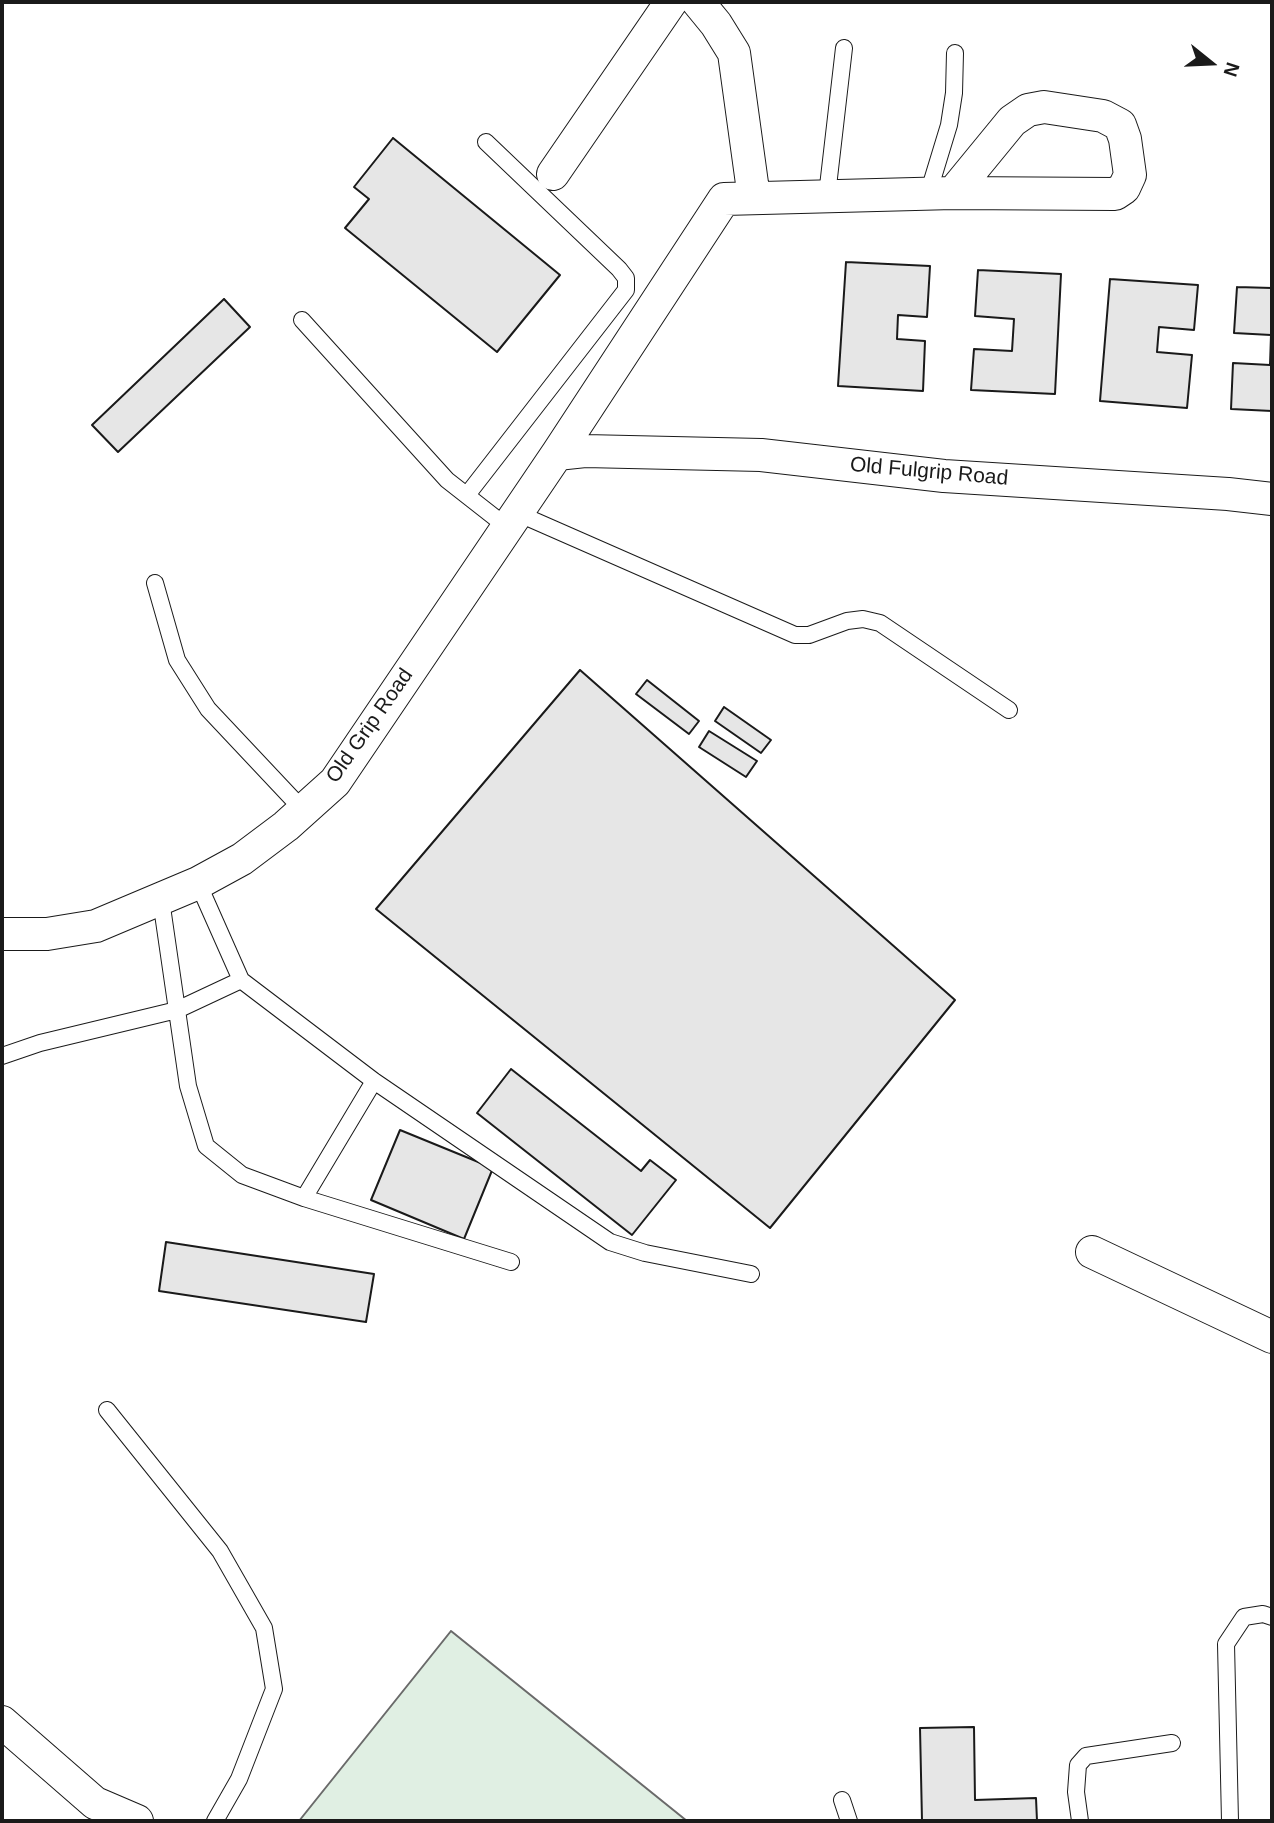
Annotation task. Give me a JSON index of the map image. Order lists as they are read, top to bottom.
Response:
{
  "streets": {
    "street": ["Old Fulgrip Road", "Old Grip Road"]
  },
  "crossings": [
    ["Old Fulgrip Road", "Old Grip Road"]
  ],
  "north": "right"
}
